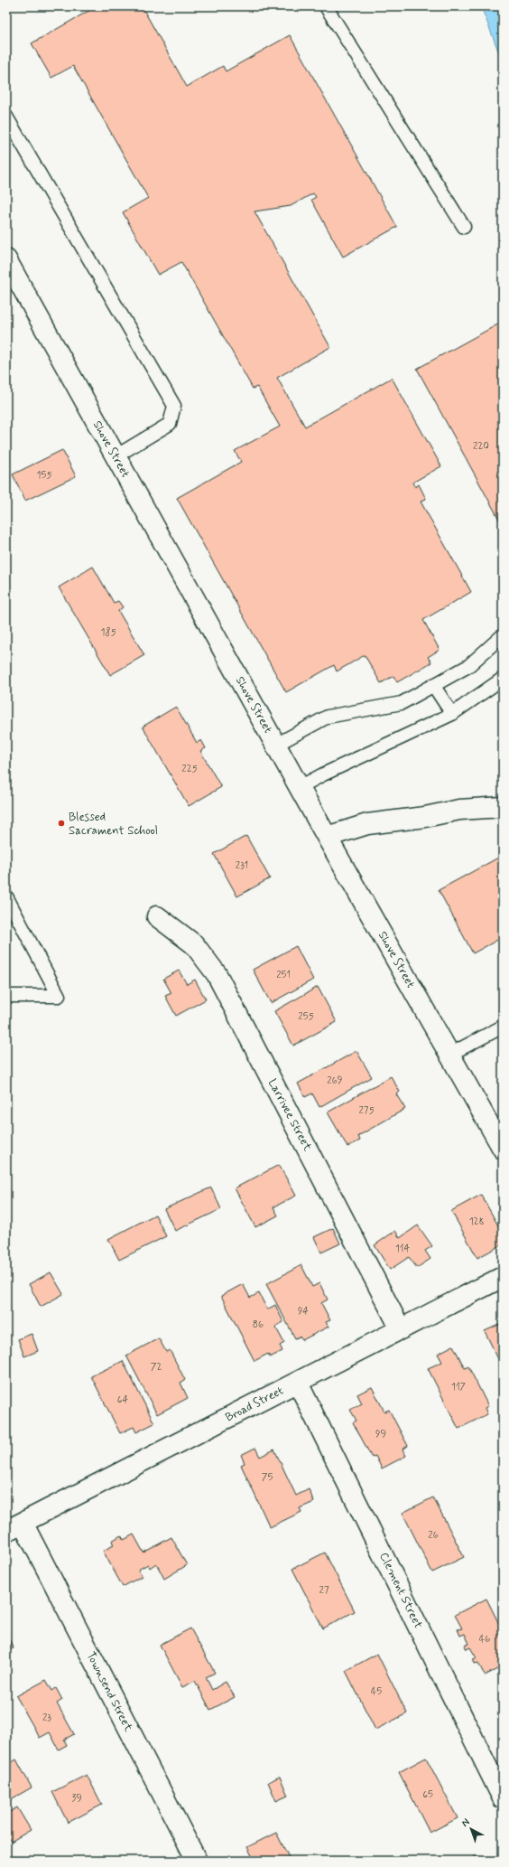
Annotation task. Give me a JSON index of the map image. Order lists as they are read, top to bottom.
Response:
{
  "streets": {
    "street": [
      "Shove Street",
      "Larrivee Street",
      "Broad Street",
      "Clement Street",
      "Townsend Street"
    ]
  },
  "crossings": [
    ["Larrivee Street", "Broad Street"],
    ["Broad Street", "Clement Street"],
    ["Broad Street", "Townsend Street"]
  ],
  "places": ["Blessed Sacrament School"],
  "house_numbers": [
    "220",
    "155",
    "185",
    "225",
    "231",
    "251",
    "255",
    "269",
    "275",
    "128",
    "114",
    "94",
    "86",
    "72",
    "117",
    "64",
    "99",
    "75",
    "26",
    "27",
    "46",
    "45",
    "23",
    "65",
    "39"
  ],
  "north": "top left"
}
